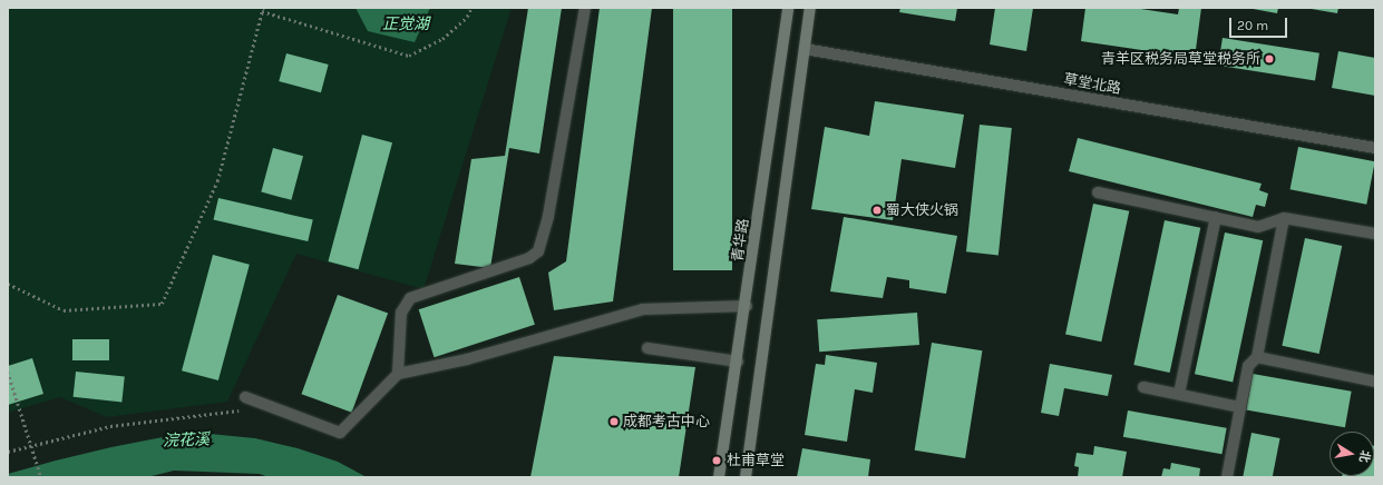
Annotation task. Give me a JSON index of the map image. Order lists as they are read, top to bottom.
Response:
{
  "streets": {
    "main road": ["青华路"],
    "street": ["草堂北路"]
  },
  "water": ["正觉湖", "浣花溪"],
  "places": [
    "青羊区税务局草堂税务所",
    "蜀大侠火锅",
    "成都考古中心",
    "杜甫草堂"
  ],
  "scale_bar": "20 m",
  "north": "right"
}
